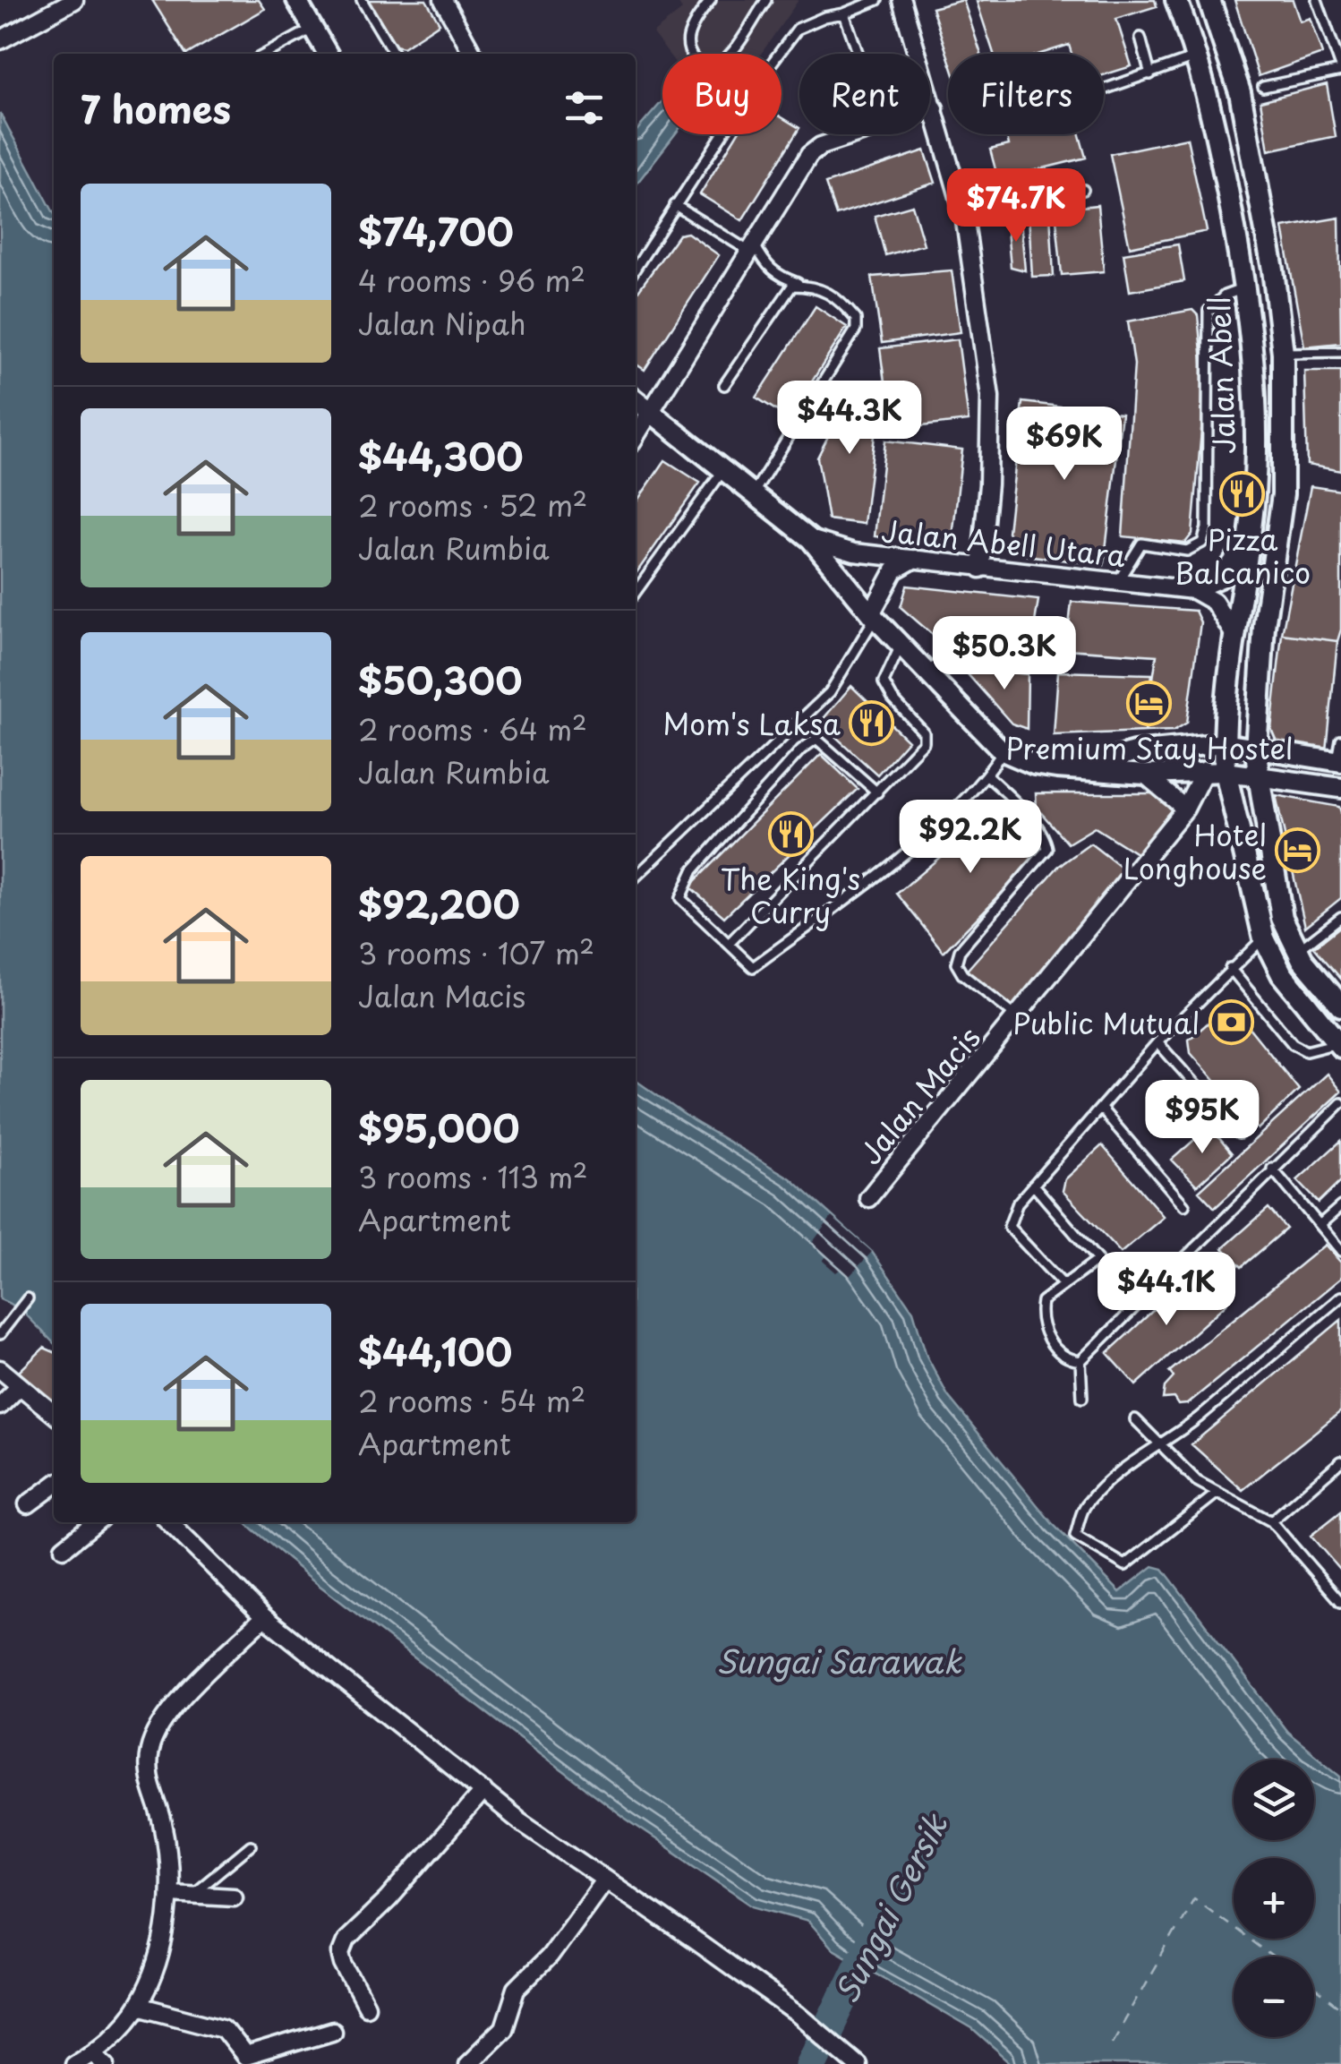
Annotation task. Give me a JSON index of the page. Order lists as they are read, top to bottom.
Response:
{
  "streets": {
    "main road": ["Jalan Abell"],
    "street": ["Jalan Abell Utara", "Jalan Macis"]
  },
  "crossings": [
    ["Jalan Abell", "Jalan Macis"]
  ],
  "water": ["Sungai Sarawak", "Sungai Gersik"],
  "places": {
    "restaurant": ["Pizza Balcanico", "Mom's Laksa", "The King's Curry"],
    "hotel": ["Premium Stay Hostel", "Hotel Longhouse"],
    "bank": ["Public Mutual"]
  },
  "page": {
    "chip": ["Buy", "Rent", "Filters"],
    "heading": "7 homes",
    "list": [
      {
        "name": "$74,700",
        "note": "4 rooms · 96 m² · Jalan Nipah"
      },
      {
        "name": "$44,300",
        "note": "2 rooms · 52 m² · Jalan Rumbia"
      },
      {
        "name": "$50,300",
        "note": "2 rooms · 64 m² · Jalan Rumbia"
      },
      {
        "name": "$92,200",
        "note": "3 rooms · 107 m² · Jalan Macis"
      },
      {
        "name": "$95,000",
        "note": "3 rooms · 113 m² · Apartment"
      },
      {
        "name": "$44,100",
        "note": "2 rooms · 54 m² · Apartment"
      }
    ],
    "price": [
      "$74.7K",
      "$44.3K",
      "$69K",
      "$50.3K",
      "$92.2K",
      "$95K",
      "$44.1K"
    ],
    "map_buttons": ["+", "−"]
  }
}
